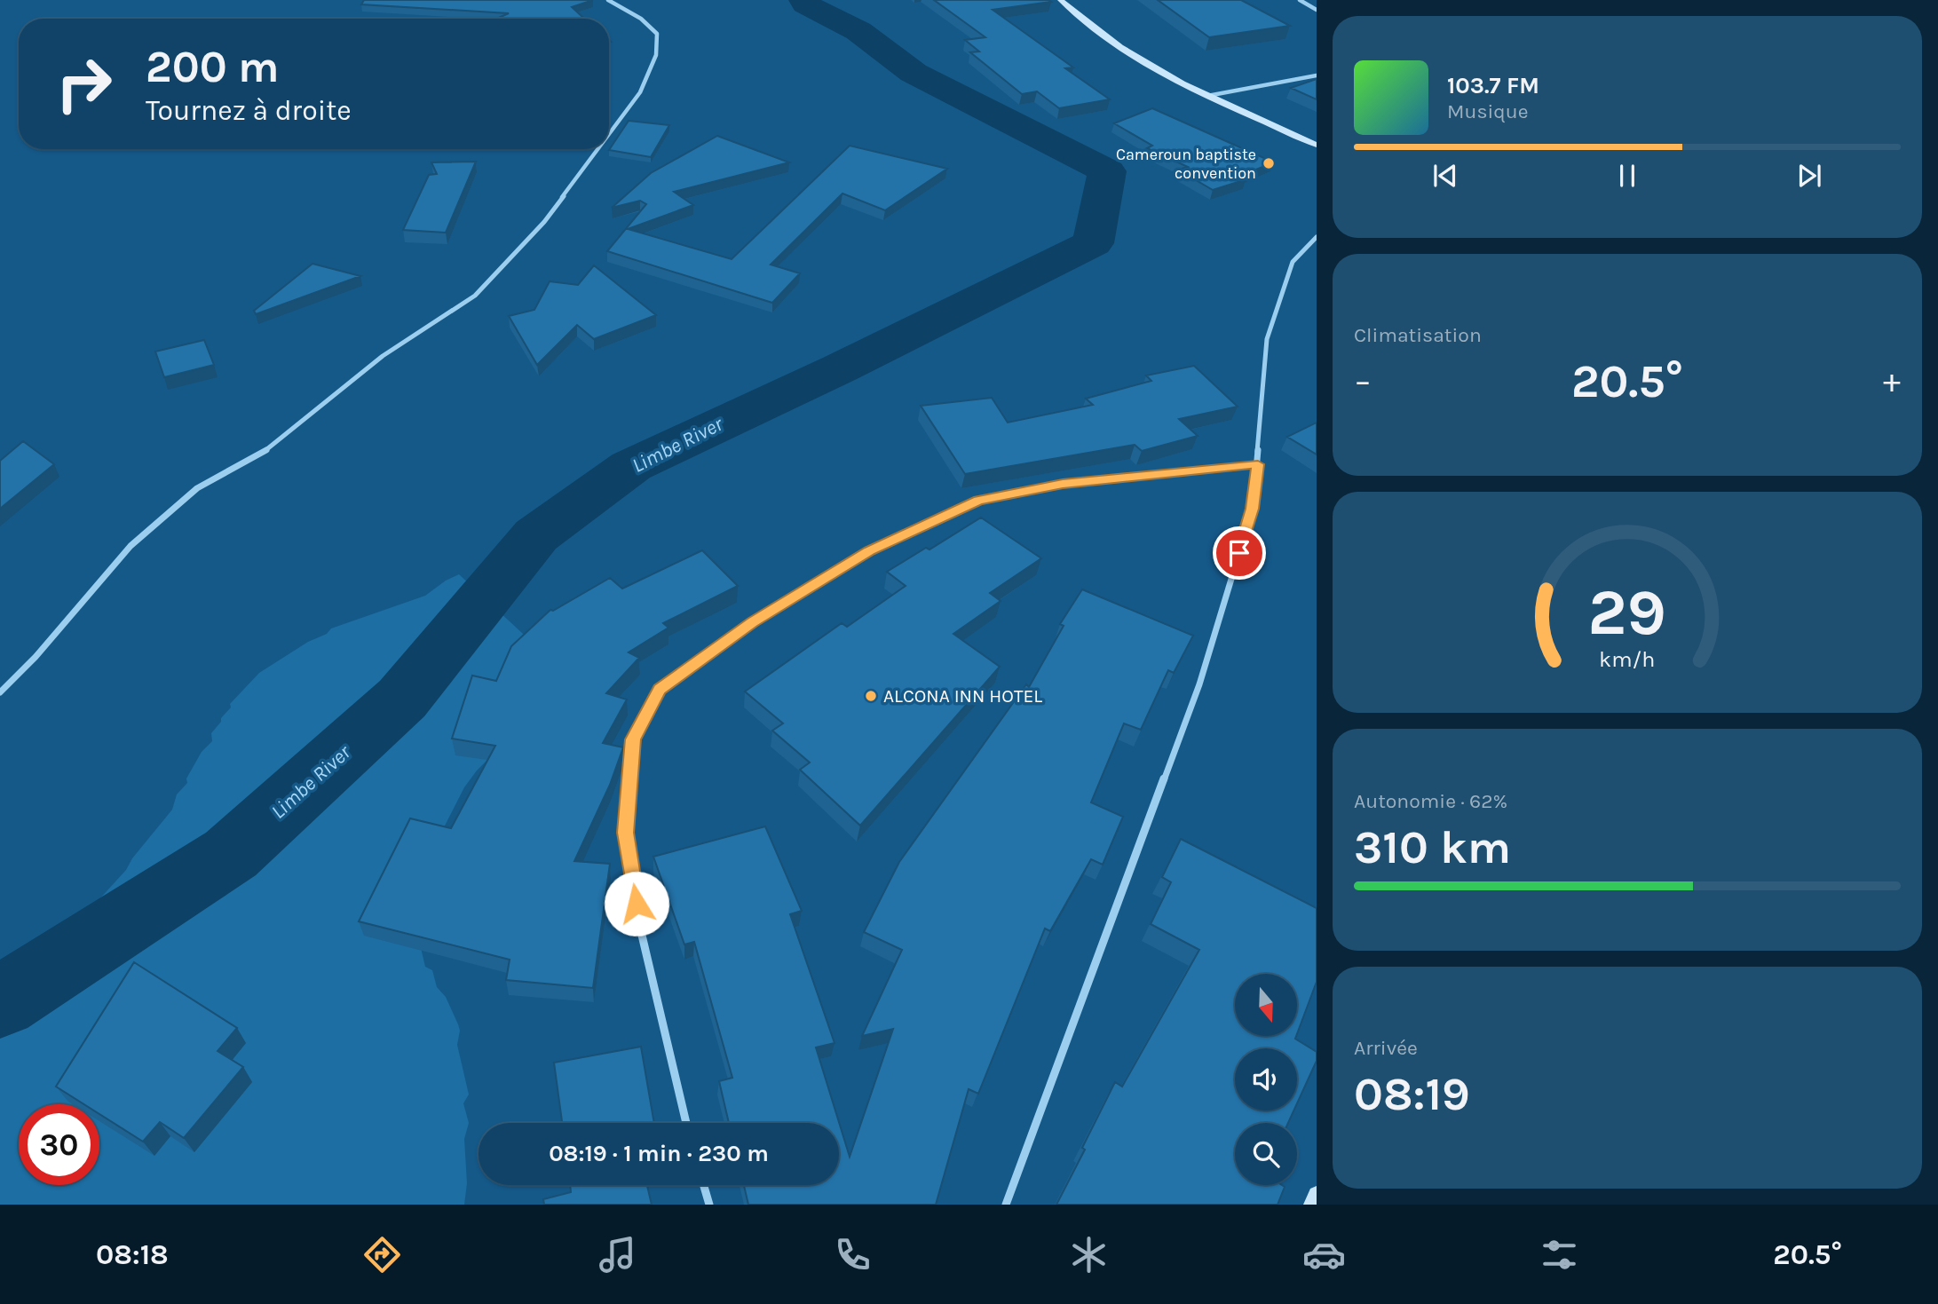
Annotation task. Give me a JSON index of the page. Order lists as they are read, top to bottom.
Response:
{
  "water": ["Limbe River"],
  "places": ["Cameroun baptiste convention", "ALCONA INN HOTEL"],
  "north": "bottom",
  "page": {
    "turn": ["200 m", "Tournez à droite"],
    "song": ["103.7 FM", "Musique"],
    "tile": [
      "Climatisation",
      ["Autonomie · 62%", "310 km"],
      ["Arrivée", "08:19"]
    ],
    "heat": ["−", "20.5°", "+"],
    "limit": "30",
    "trip": "08:19 · 1 min · 230 m",
    "tabs": ["08:18", "20.5°"],
    "gauge": ["29", "km/h"]
  }
}
